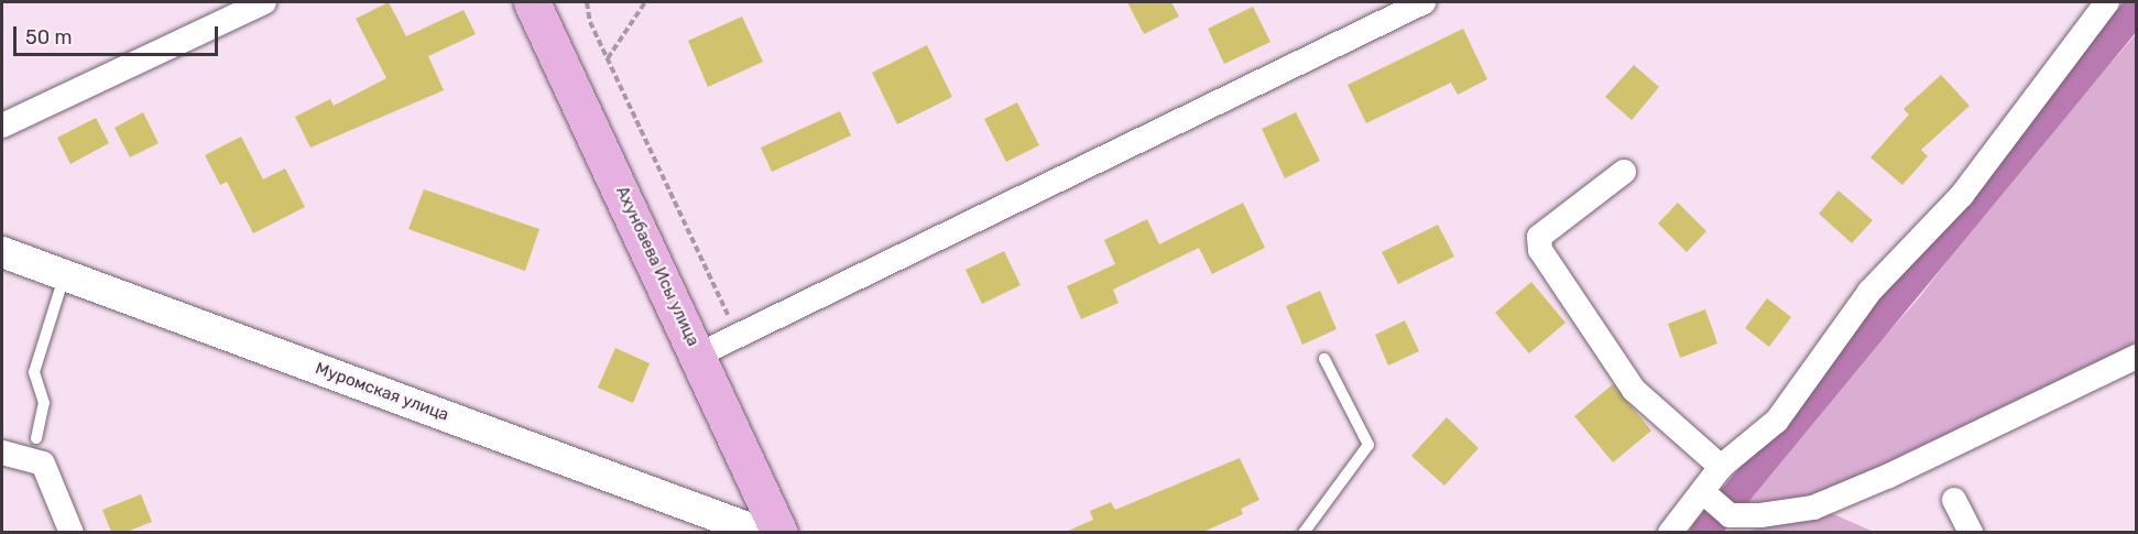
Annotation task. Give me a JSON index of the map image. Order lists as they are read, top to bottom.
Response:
{
  "streets": {
    "main road": ["Ахунбаева Исы улица"],
    "street": ["Муромская улица"]
  },
  "scale_bar": "50 m"
}
